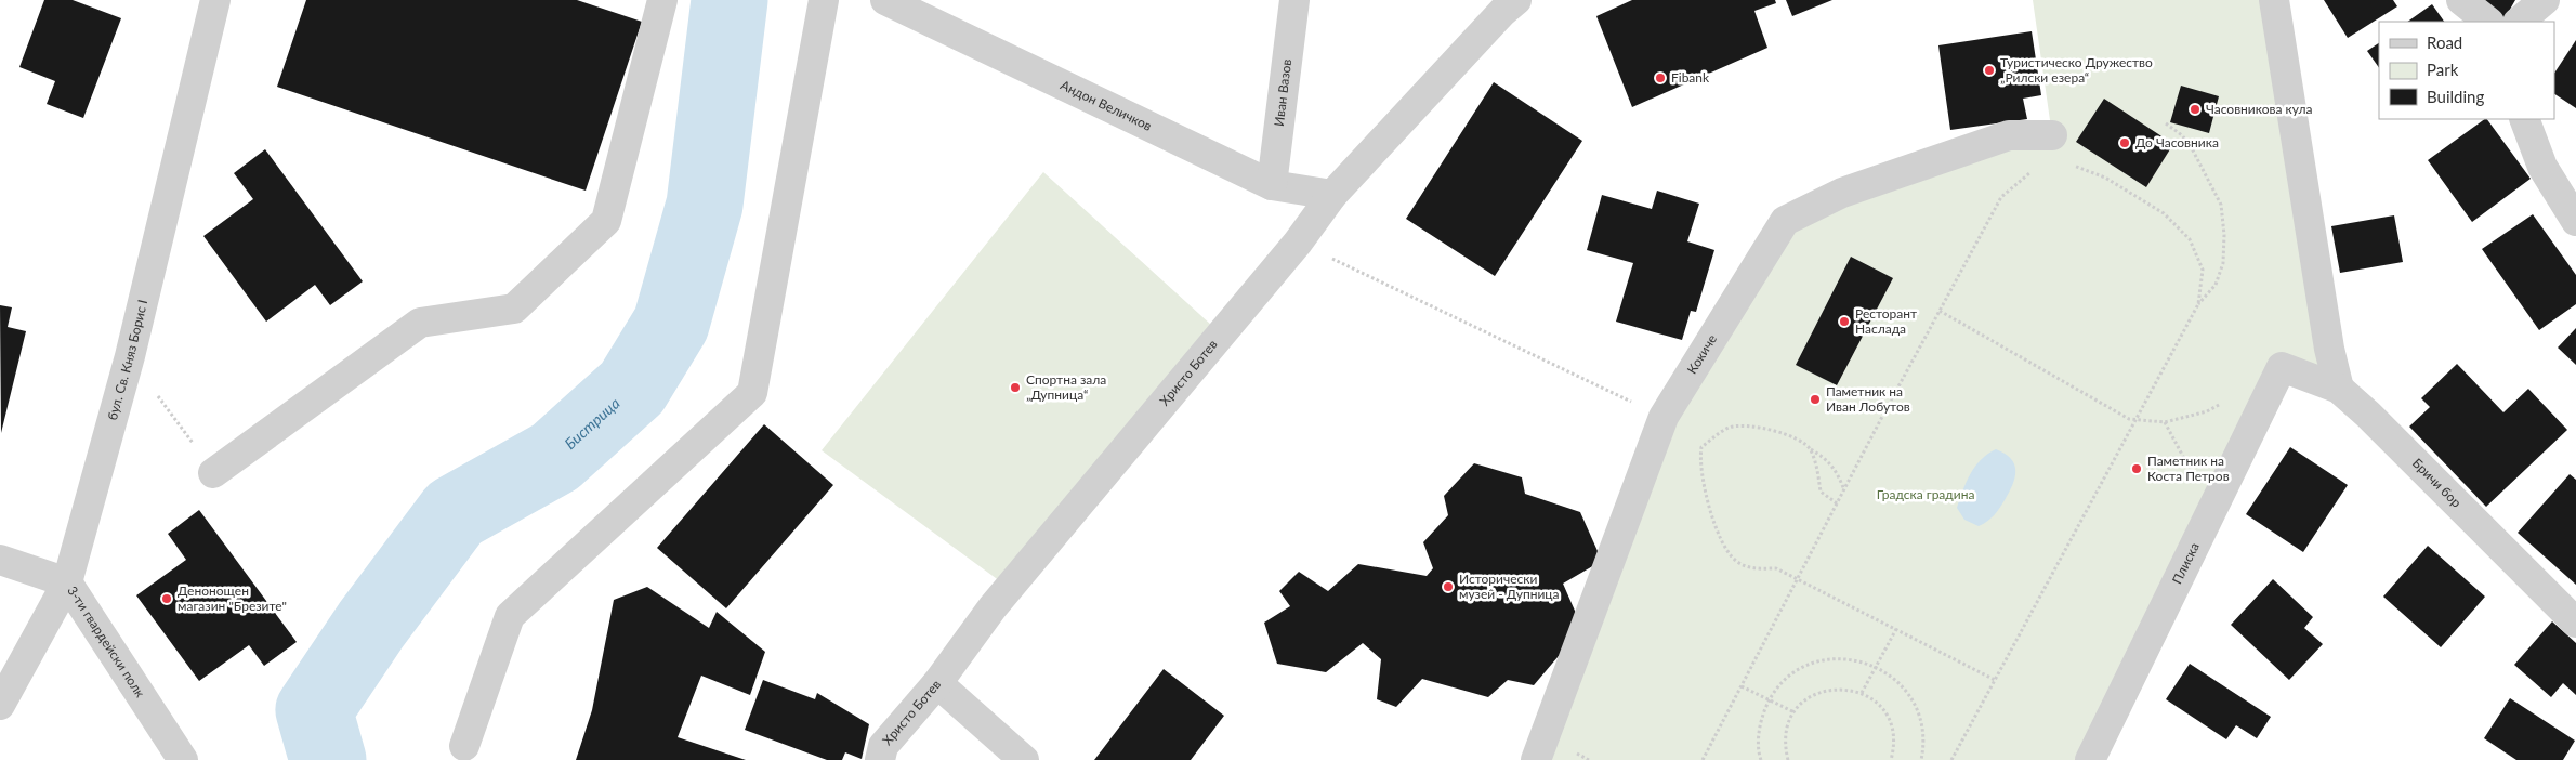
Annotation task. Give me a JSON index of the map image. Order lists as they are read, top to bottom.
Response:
{
  "streets": {
    "street": [
      "Иван Вазов",
      "Андон Величков",
      "Кокиче",
      "бул. Св. Княз Борис I",
      "Христо Ботев",
      "Бричи бор",
      "Плиска",
      "3-ти гвардейски полк"
    ]
  },
  "crossings": [
    ["Иван Вазов", "Андон Величков"],
    ["Андон Величков", "Христо Ботев"],
    ["бул. Св. Княз Борис I", "3-ти гвардейски полк"],
    ["Бричи бор", "Плиска"]
  ],
  "water": ["Бистрица"],
  "parks": ["Градска градина"],
  "places": [
    "Туристическо Дружество „Рилски езера“",
    "Fibank",
    "Часовникова кула",
    "До Часовника",
    "Ресторант Наслада",
    "Спортна зала „Дупница“",
    "Паметник на Иван Лобутов",
    "Паметник на Коста Петров",
    "Исторически музей - Дупница",
    "Денонощен магазин \"Брезите\""
  ],
  "legend": ["Road", "Park", "Building"]
}
